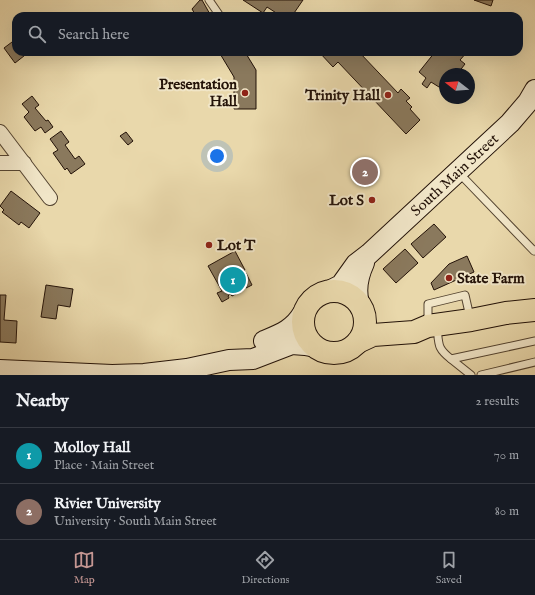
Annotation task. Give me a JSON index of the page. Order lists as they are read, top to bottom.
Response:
{
  "streets": {
    "main road": ["South Main Street"]
  },
  "places": [
    "Presentation Hall",
    "Trinity Hall",
    "Lot S",
    "Lot T",
    "State Farm"
  ],
  "north": "left",
  "page": {
    "search": "Search here",
    "pins": ["2", "1"],
    "heading": ["Nearby", "2 results"],
    "list": [
      {
        "mark": "1",
        "name": "Molloy Hall",
        "note": "Place · Main Street",
        "value": "70 m"
      },
      {
        "mark": "2",
        "name": "Rivier University",
        "note": "University · South Main Street",
        "value": "80 m"
      }
    ],
    "nav": ["Map", "Directions", "Saved"]
  }
}
